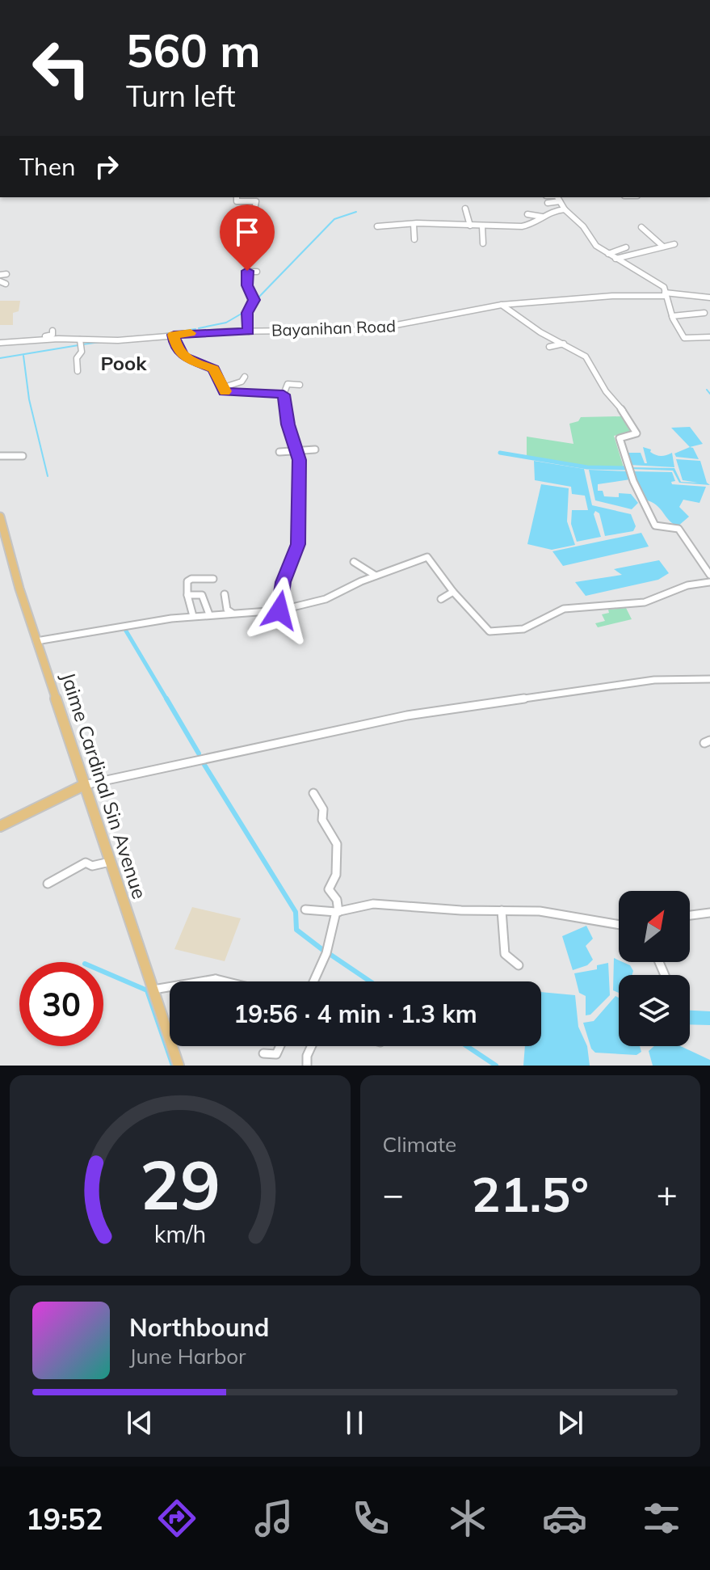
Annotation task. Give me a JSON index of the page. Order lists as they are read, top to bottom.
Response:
{
  "streets": {
    "main road": ["Jaime Cardinal Sin Avenue"],
    "street": ["Bayanihan Road"]
  },
  "districts": ["Pook"],
  "north": "top right",
  "page": {
    "turn": ["560 m", "Turn left"],
    "then": "Then",
    "limit": "30",
    "trip": "19:56 · 4 min · 1.3 km",
    "tile": "Climate",
    "heat": ["−", "21.5°", "+"],
    "song": ["Northbound", "June Harbor"],
    "tabs": "19:52",
    "gauge": ["29", "km/h"]
  }
}
